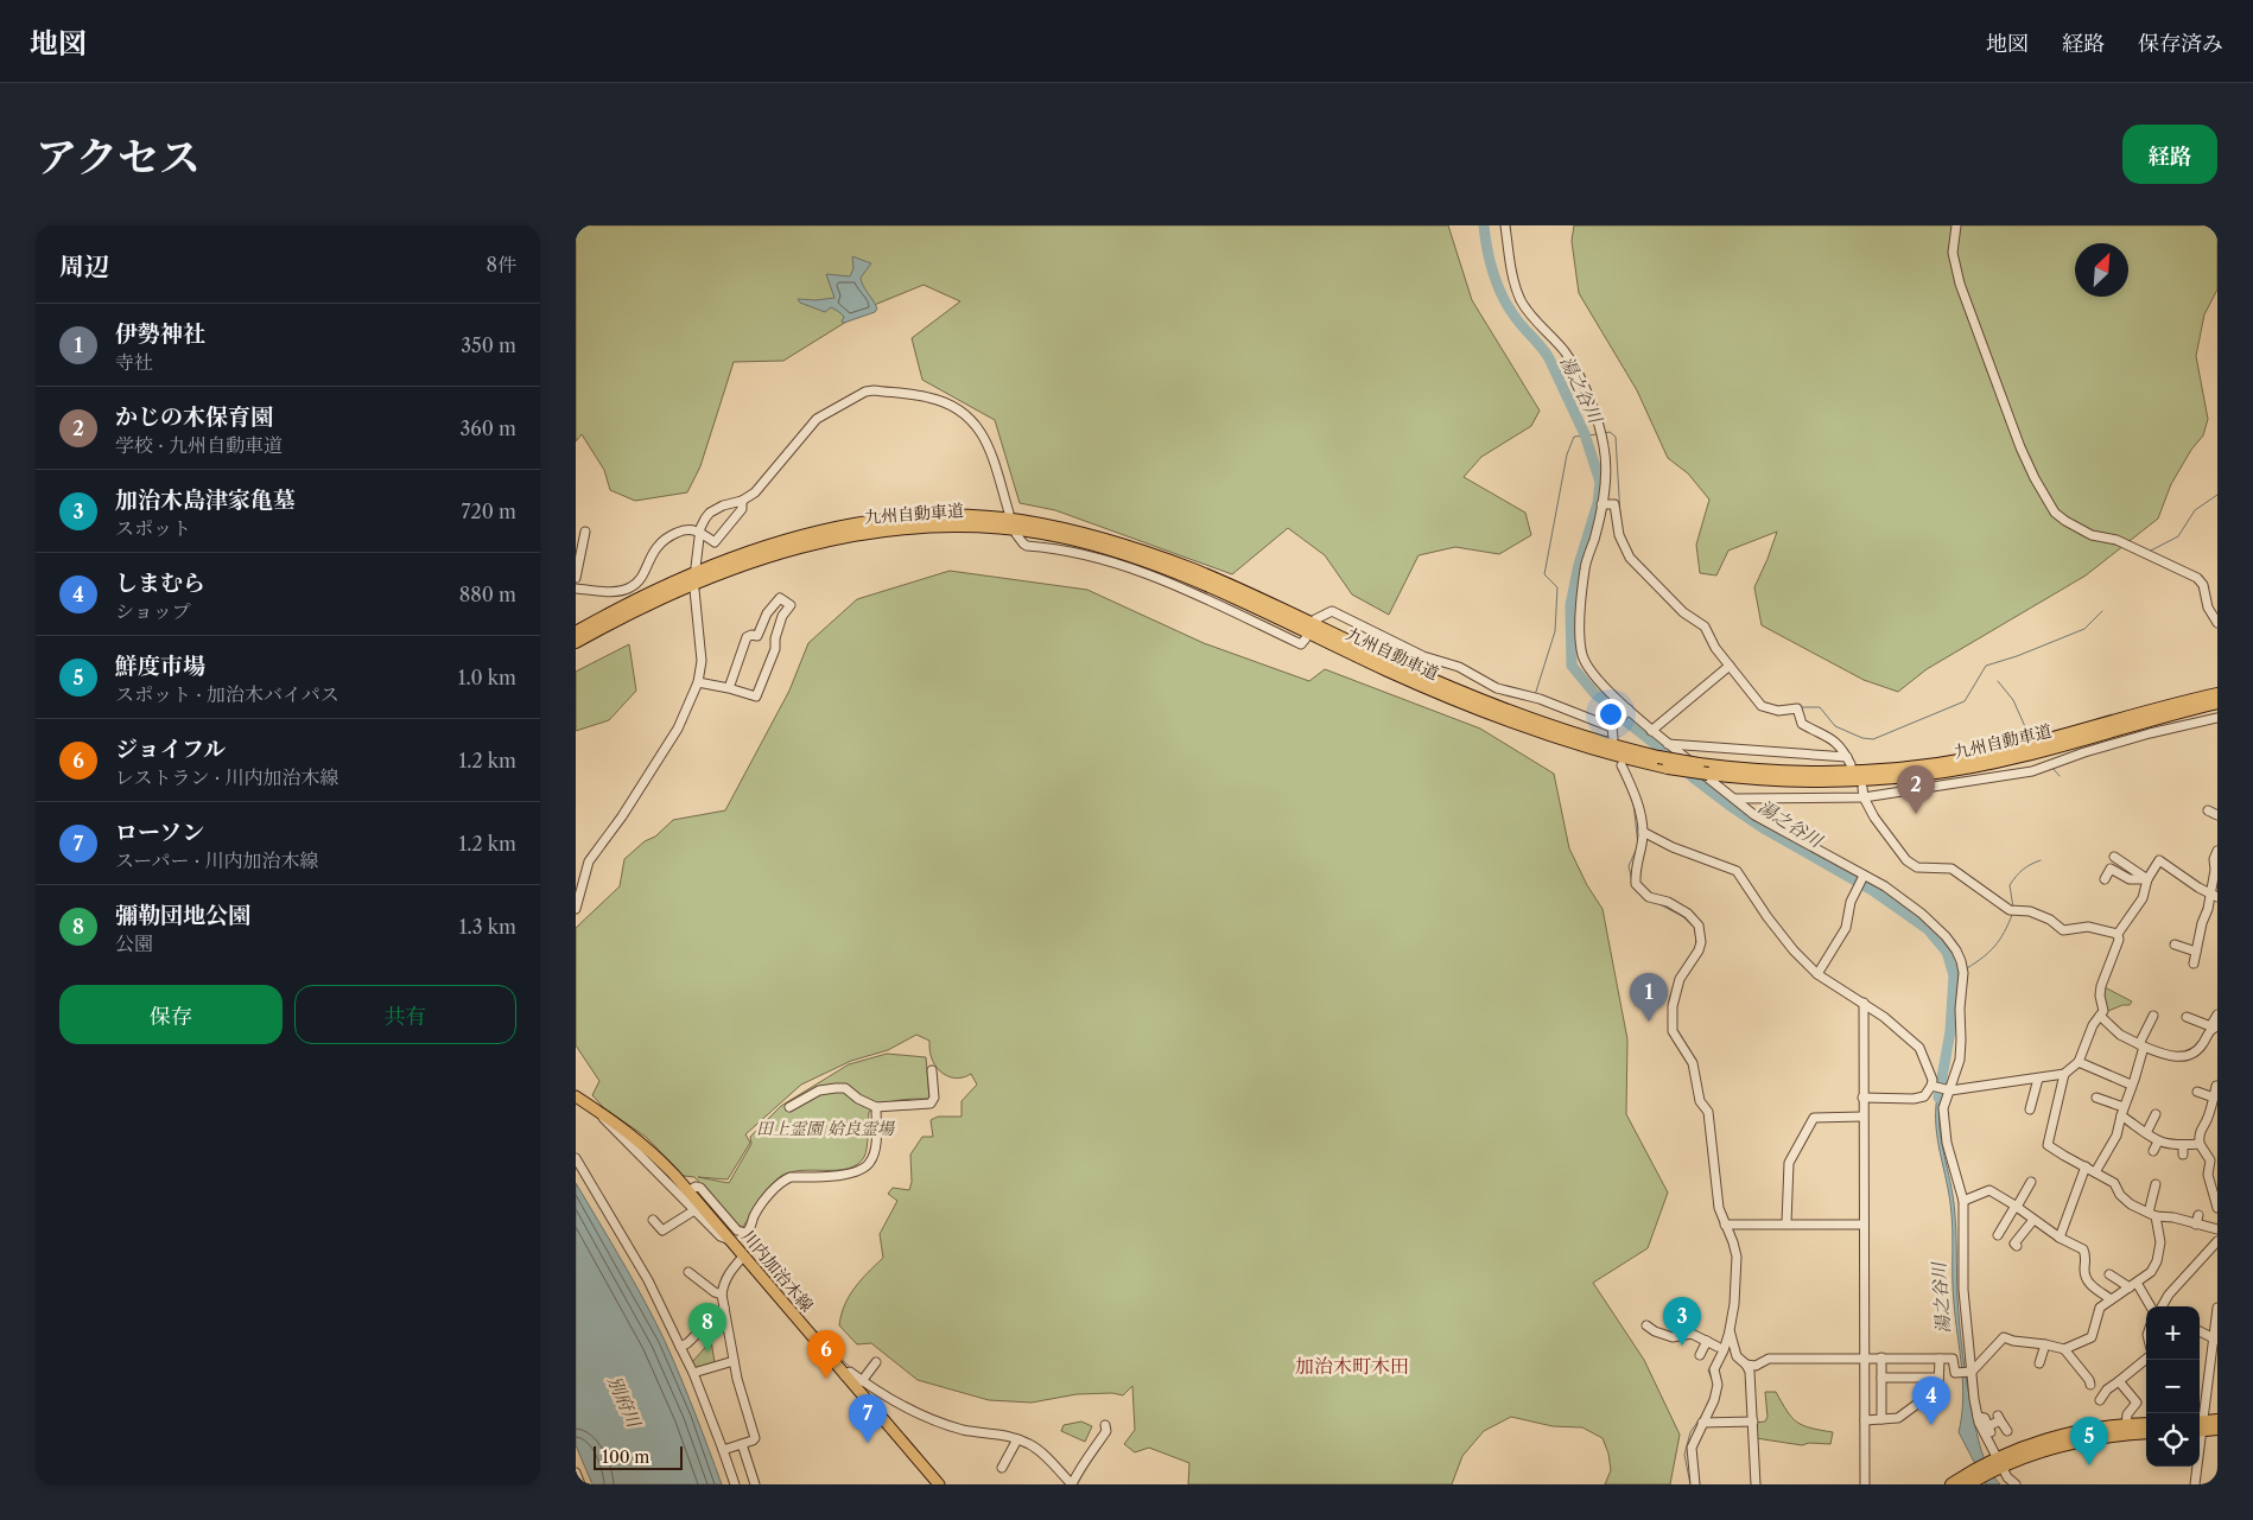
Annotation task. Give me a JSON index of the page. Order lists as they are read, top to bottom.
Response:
{
  "streets": {
    "highway": ["九州自動車道"],
    "main road": ["川内加治木線"]
  },
  "districts": ["加治木町木田"],
  "water": ["湯之谷川", "別府川"],
  "parks": ["田上霊園 姶良霊場"],
  "scale_bar": "100 m",
  "north": "top right",
  "page": {
    "header": "地図",
    "nav": ["地図", "経路", "保存済み"],
    "title": "アクセス",
    "buttons": [
      "経路",
      ["保存", "共有"]
    ],
    "heading": ["周辺", "8件"],
    "list": [
      {
        "mark": "1",
        "name": "伊勢神社",
        "note": "寺社",
        "value": "350 m"
      },
      {
        "mark": "2",
        "name": "かじの木保育園",
        "note": "学校 · 九州自動車道",
        "value": "360 m"
      },
      {
        "mark": "3",
        "name": "加治木島津家亀墓",
        "note": "スポット",
        "value": "720 m"
      },
      {
        "mark": "4",
        "name": "しまむら",
        "note": "ショップ",
        "value": "880 m"
      },
      {
        "mark": "5",
        "name": "鮮度市場",
        "note": "スポット · 加治木バイパス",
        "value": "1.0 km"
      },
      {
        "mark": "6",
        "name": "ジョイフル",
        "note": "レストラン · 川内加治木線",
        "value": "1.2 km"
      },
      {
        "mark": "7",
        "name": "ローソン",
        "note": "スーパー · 川内加治木線",
        "value": "1.2 km"
      },
      {
        "mark": "8",
        "name": "彌勒団地公園",
        "note": "公園",
        "value": "1.3 km"
      }
    ],
    "pins": [
      "2",
      "1",
      "3",
      "8",
      "6",
      "4",
      "7",
      "5"
    ],
    "map_buttons": ["+", "−"],
    "scale": "100 m"
  }
}
